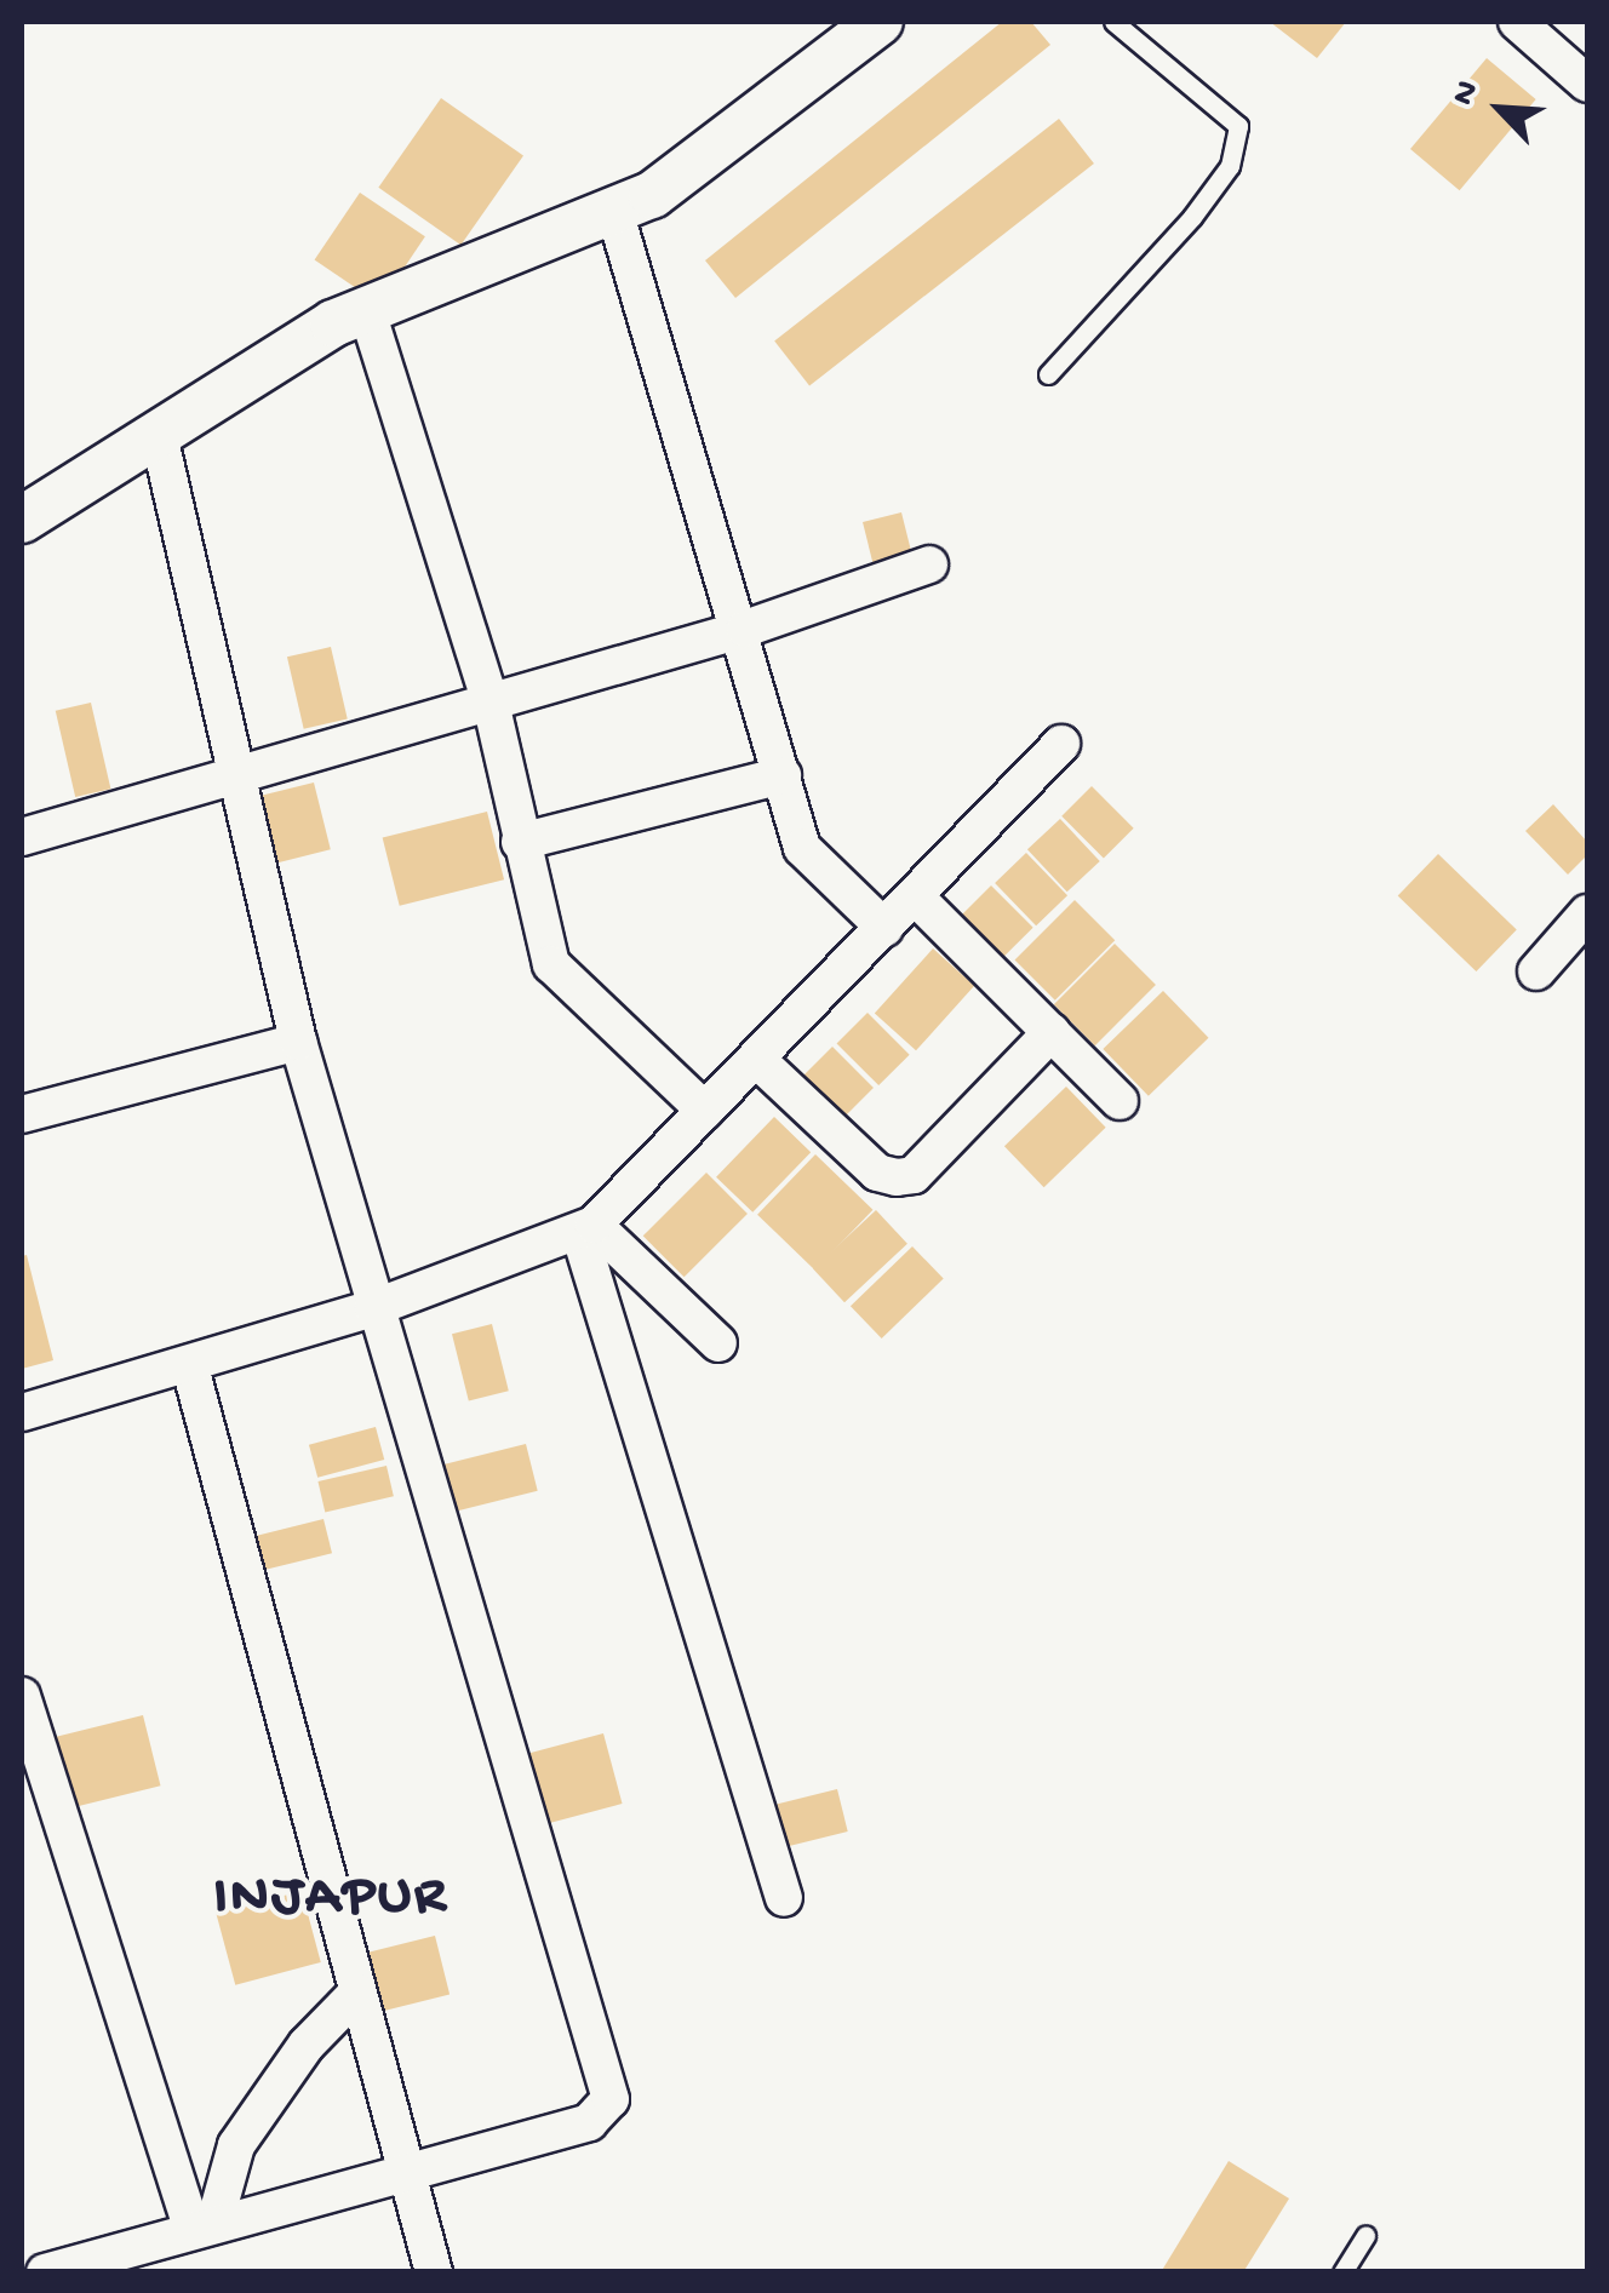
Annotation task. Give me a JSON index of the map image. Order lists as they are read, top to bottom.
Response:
{
  "districts": ["INJAPUR"],
  "north": "top left"
}
